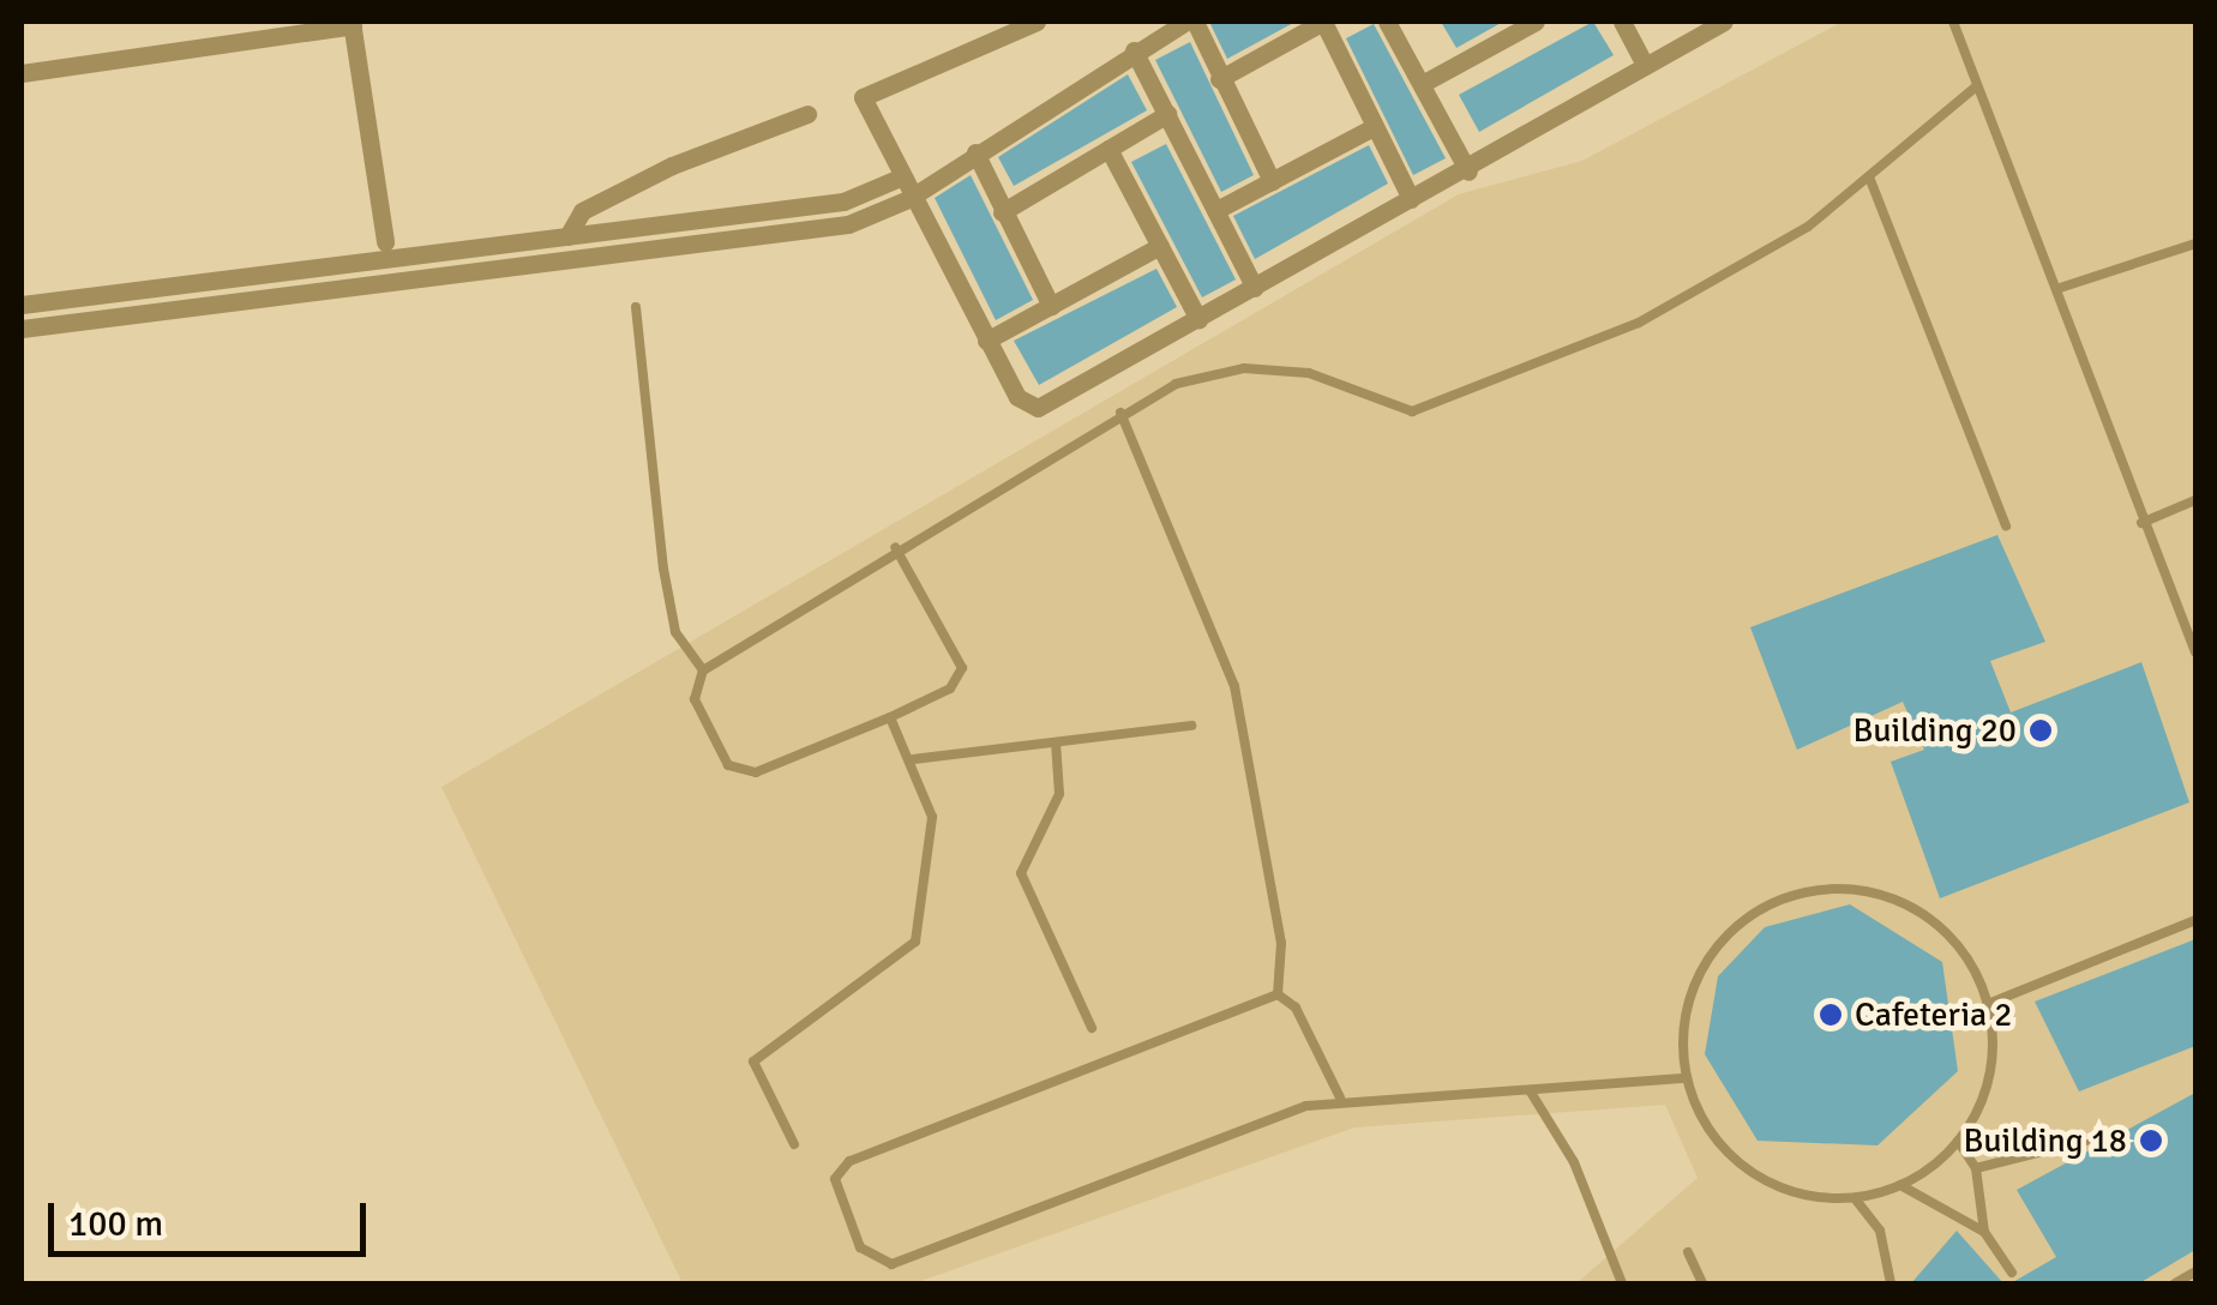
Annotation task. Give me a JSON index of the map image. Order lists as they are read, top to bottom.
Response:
{
  "places": ["Building 20", "Cafeteria 2", "Building 18"],
  "scale_bar": "100 m"
}
